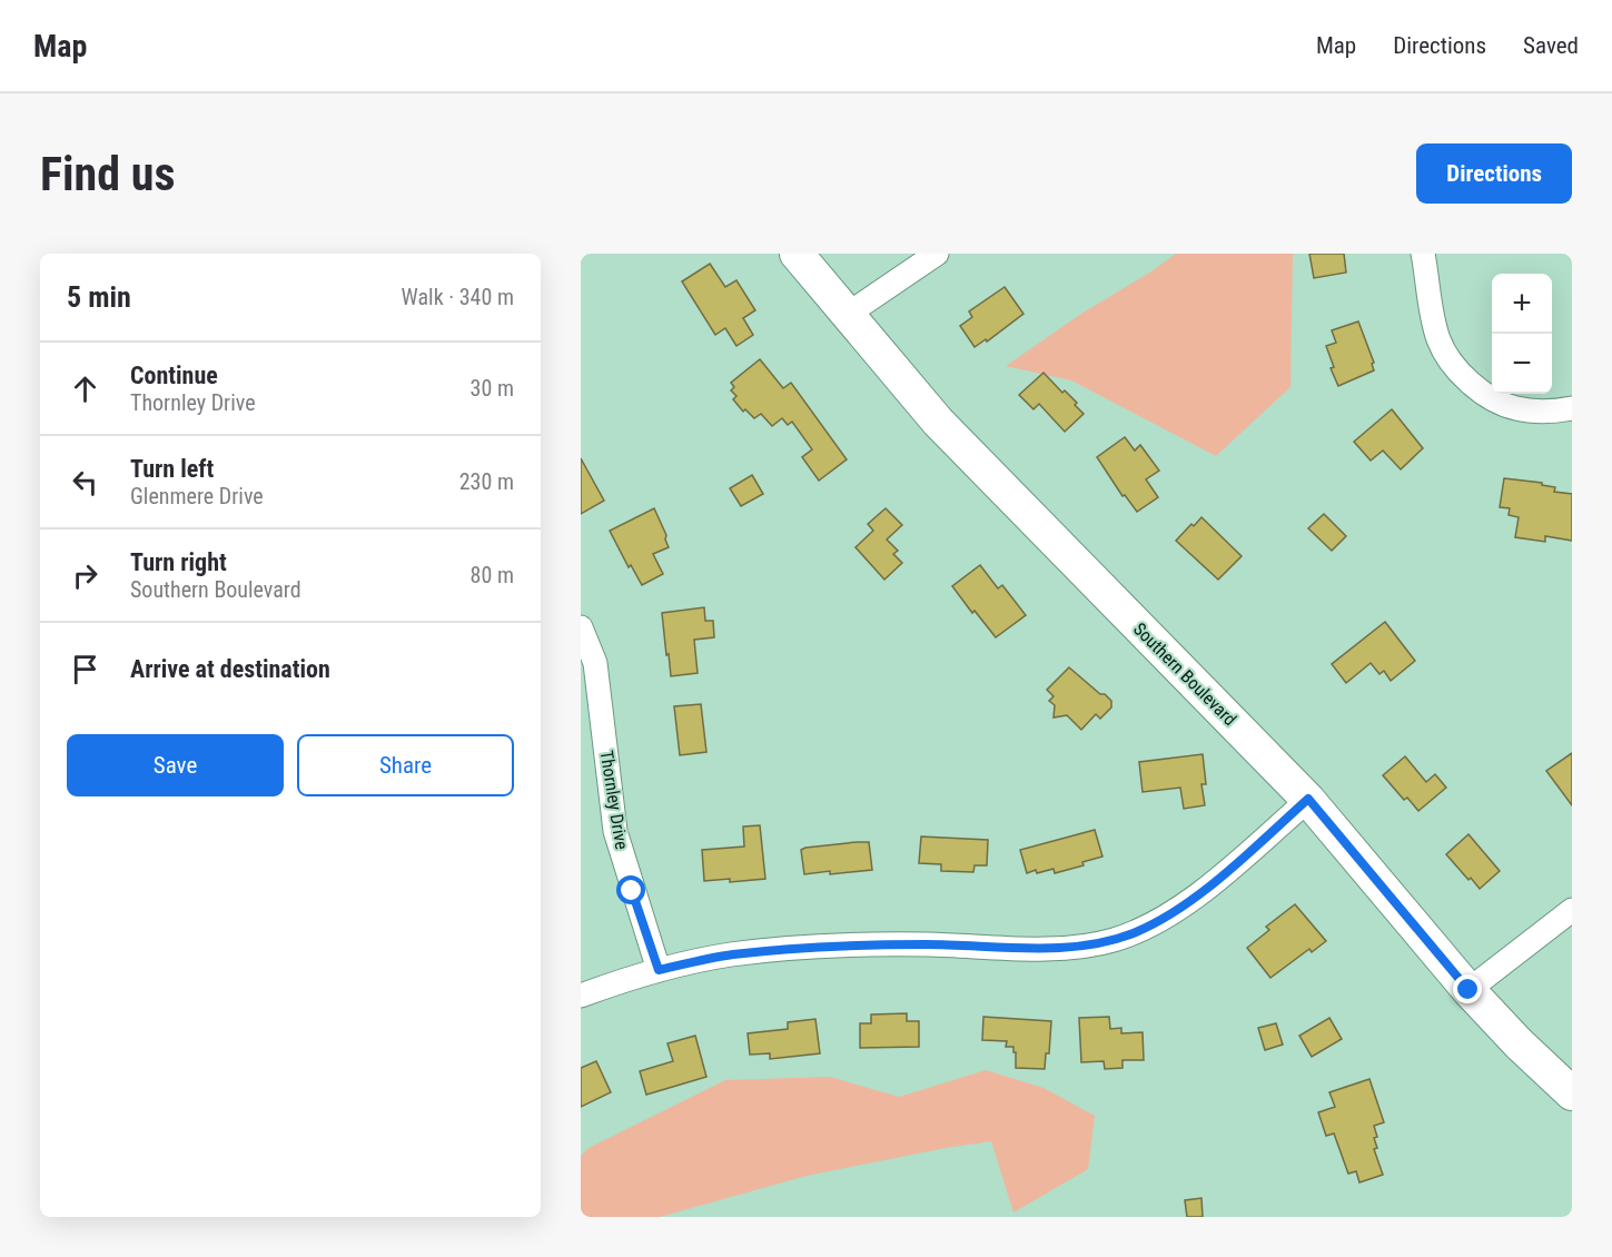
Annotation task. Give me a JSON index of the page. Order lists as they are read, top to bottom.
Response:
{
  "streets": {
    "main road": ["Southern Boulevard"],
    "street": ["Thornley Drive"]
  },
  "page": {
    "header": "Map",
    "nav": ["Map", "Directions", "Saved"],
    "buttons": [
      "Directions",
      ["Save", "Share"]
    ],
    "title": "Find us",
    "heading": ["5 min", "Walk · 340 m"],
    "map_buttons": ["+", "−"],
    "list": [
      ["Continue", "Thornley Drive", "30 m"],
      ["Turn left", "Glenmere Drive", "230 m"],
      ["Turn right", "Southern Boulevard", "80 m"],
      "Arrive at destination"
    ]
  }
}
